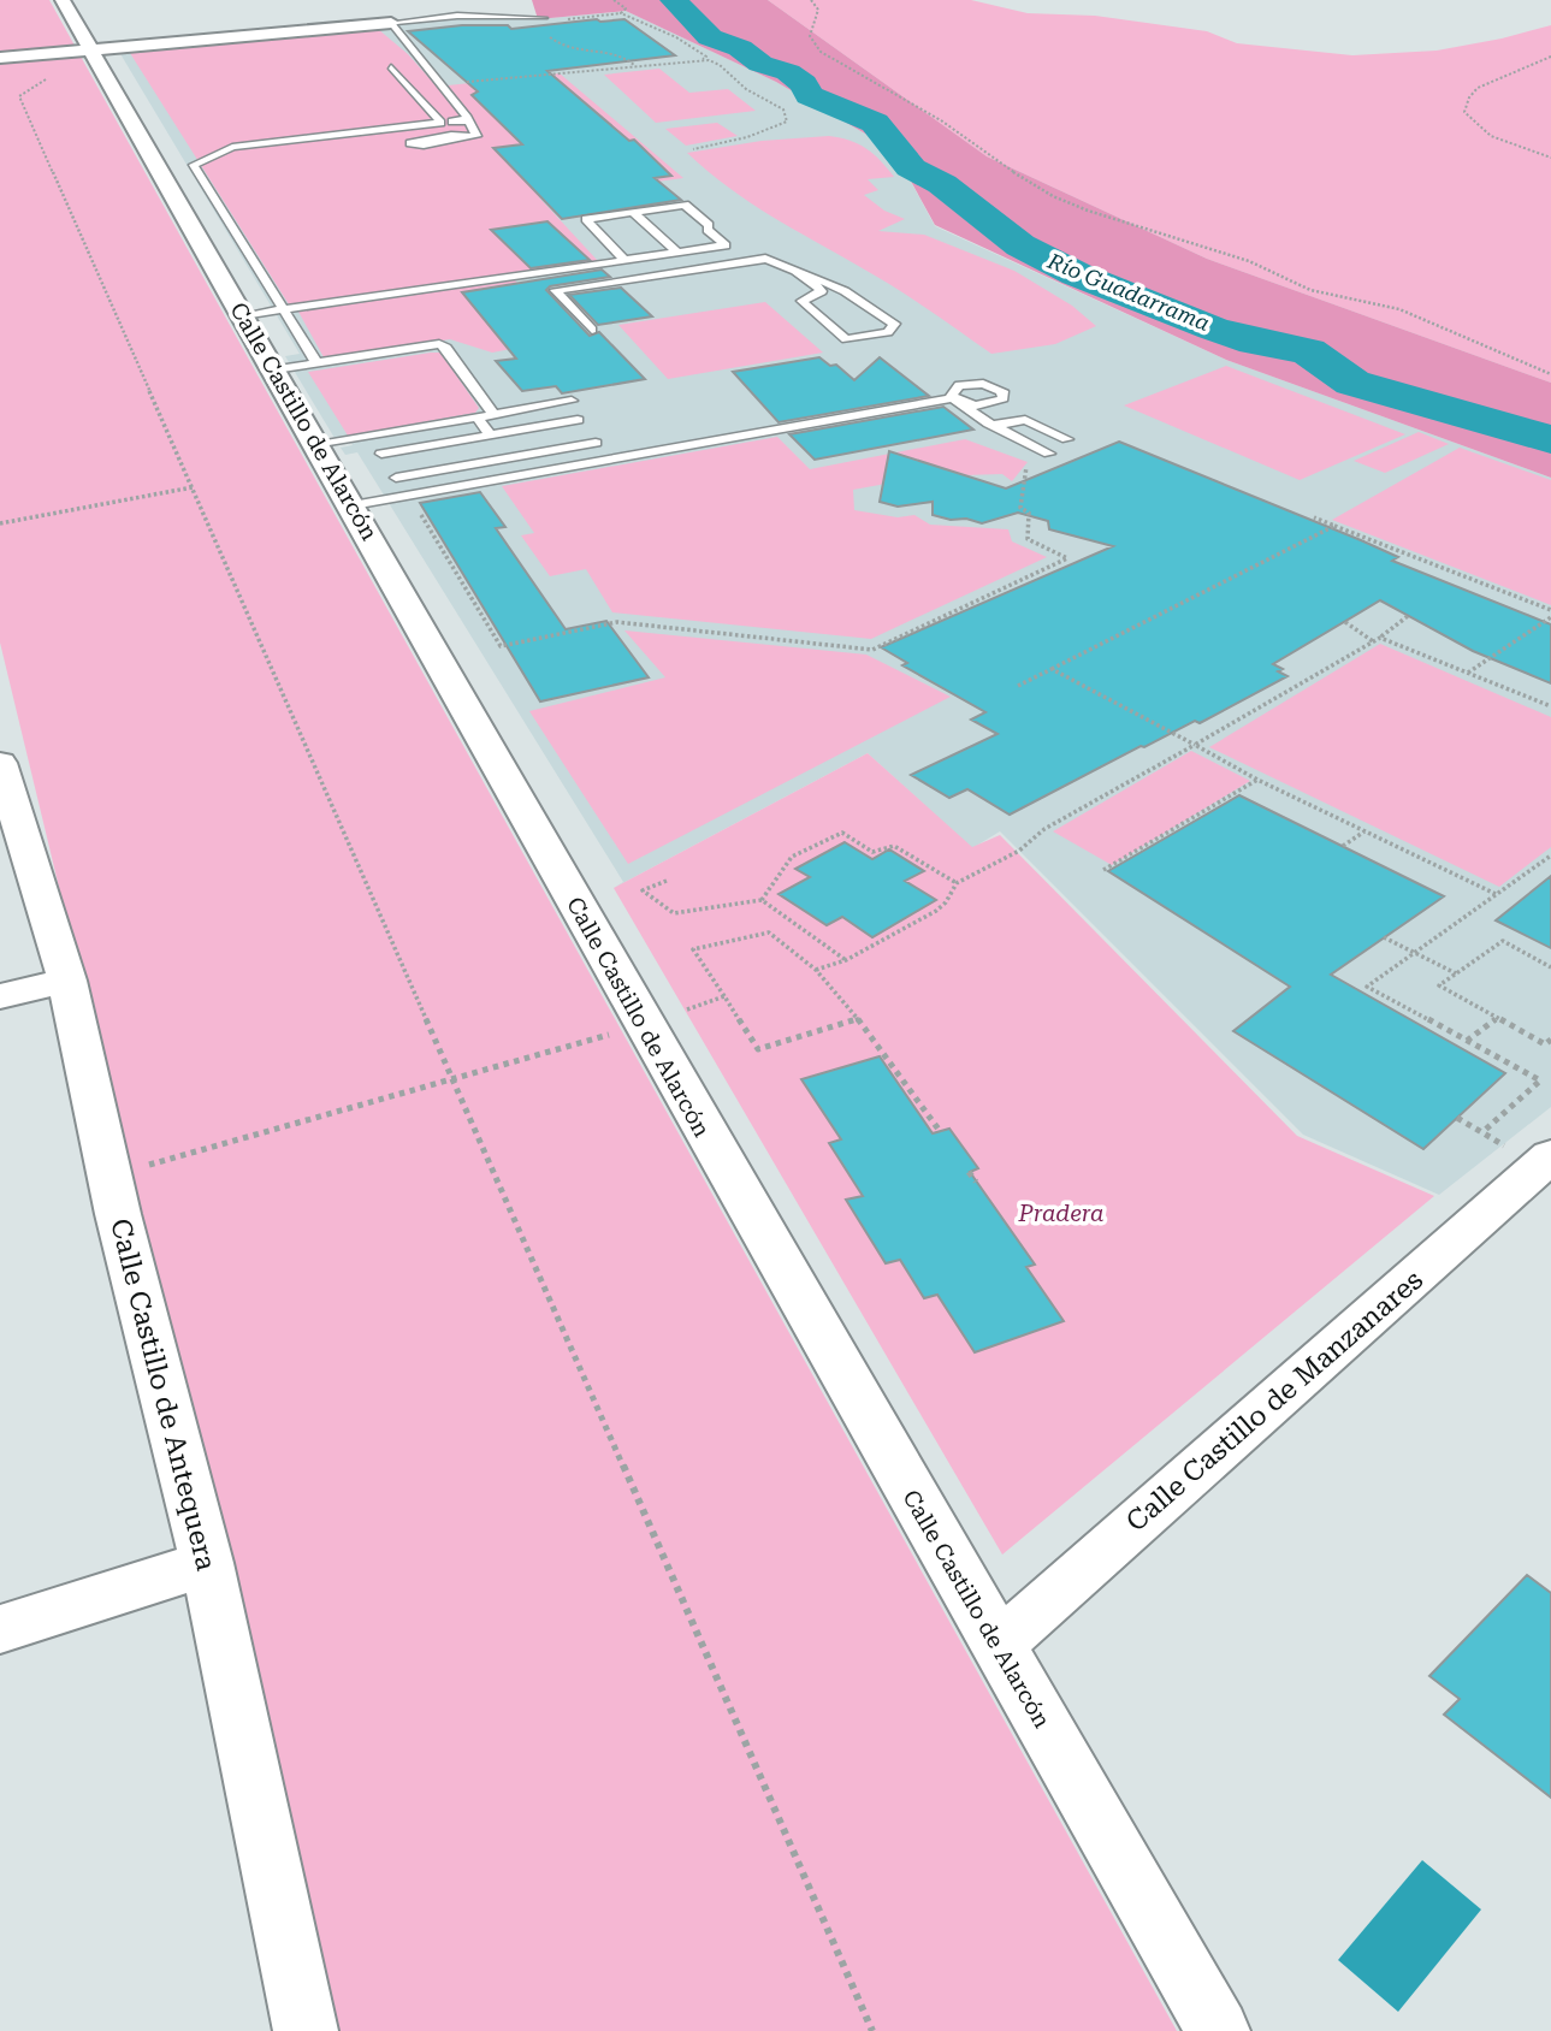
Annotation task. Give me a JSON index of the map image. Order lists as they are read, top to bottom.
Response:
{
  "streets": {
    "street": ["Calle Castillo de Alarcón", "Calle Castillo de Antequera", "Calle Castillo de Manzanares"]
  },
  "crossings": [
    ["Calle Castillo de Alarcón", "Calle Castillo de Manzanares"]
  ],
  "water": ["Río Guadarrama"],
  "parks": ["Pradera"]
}
